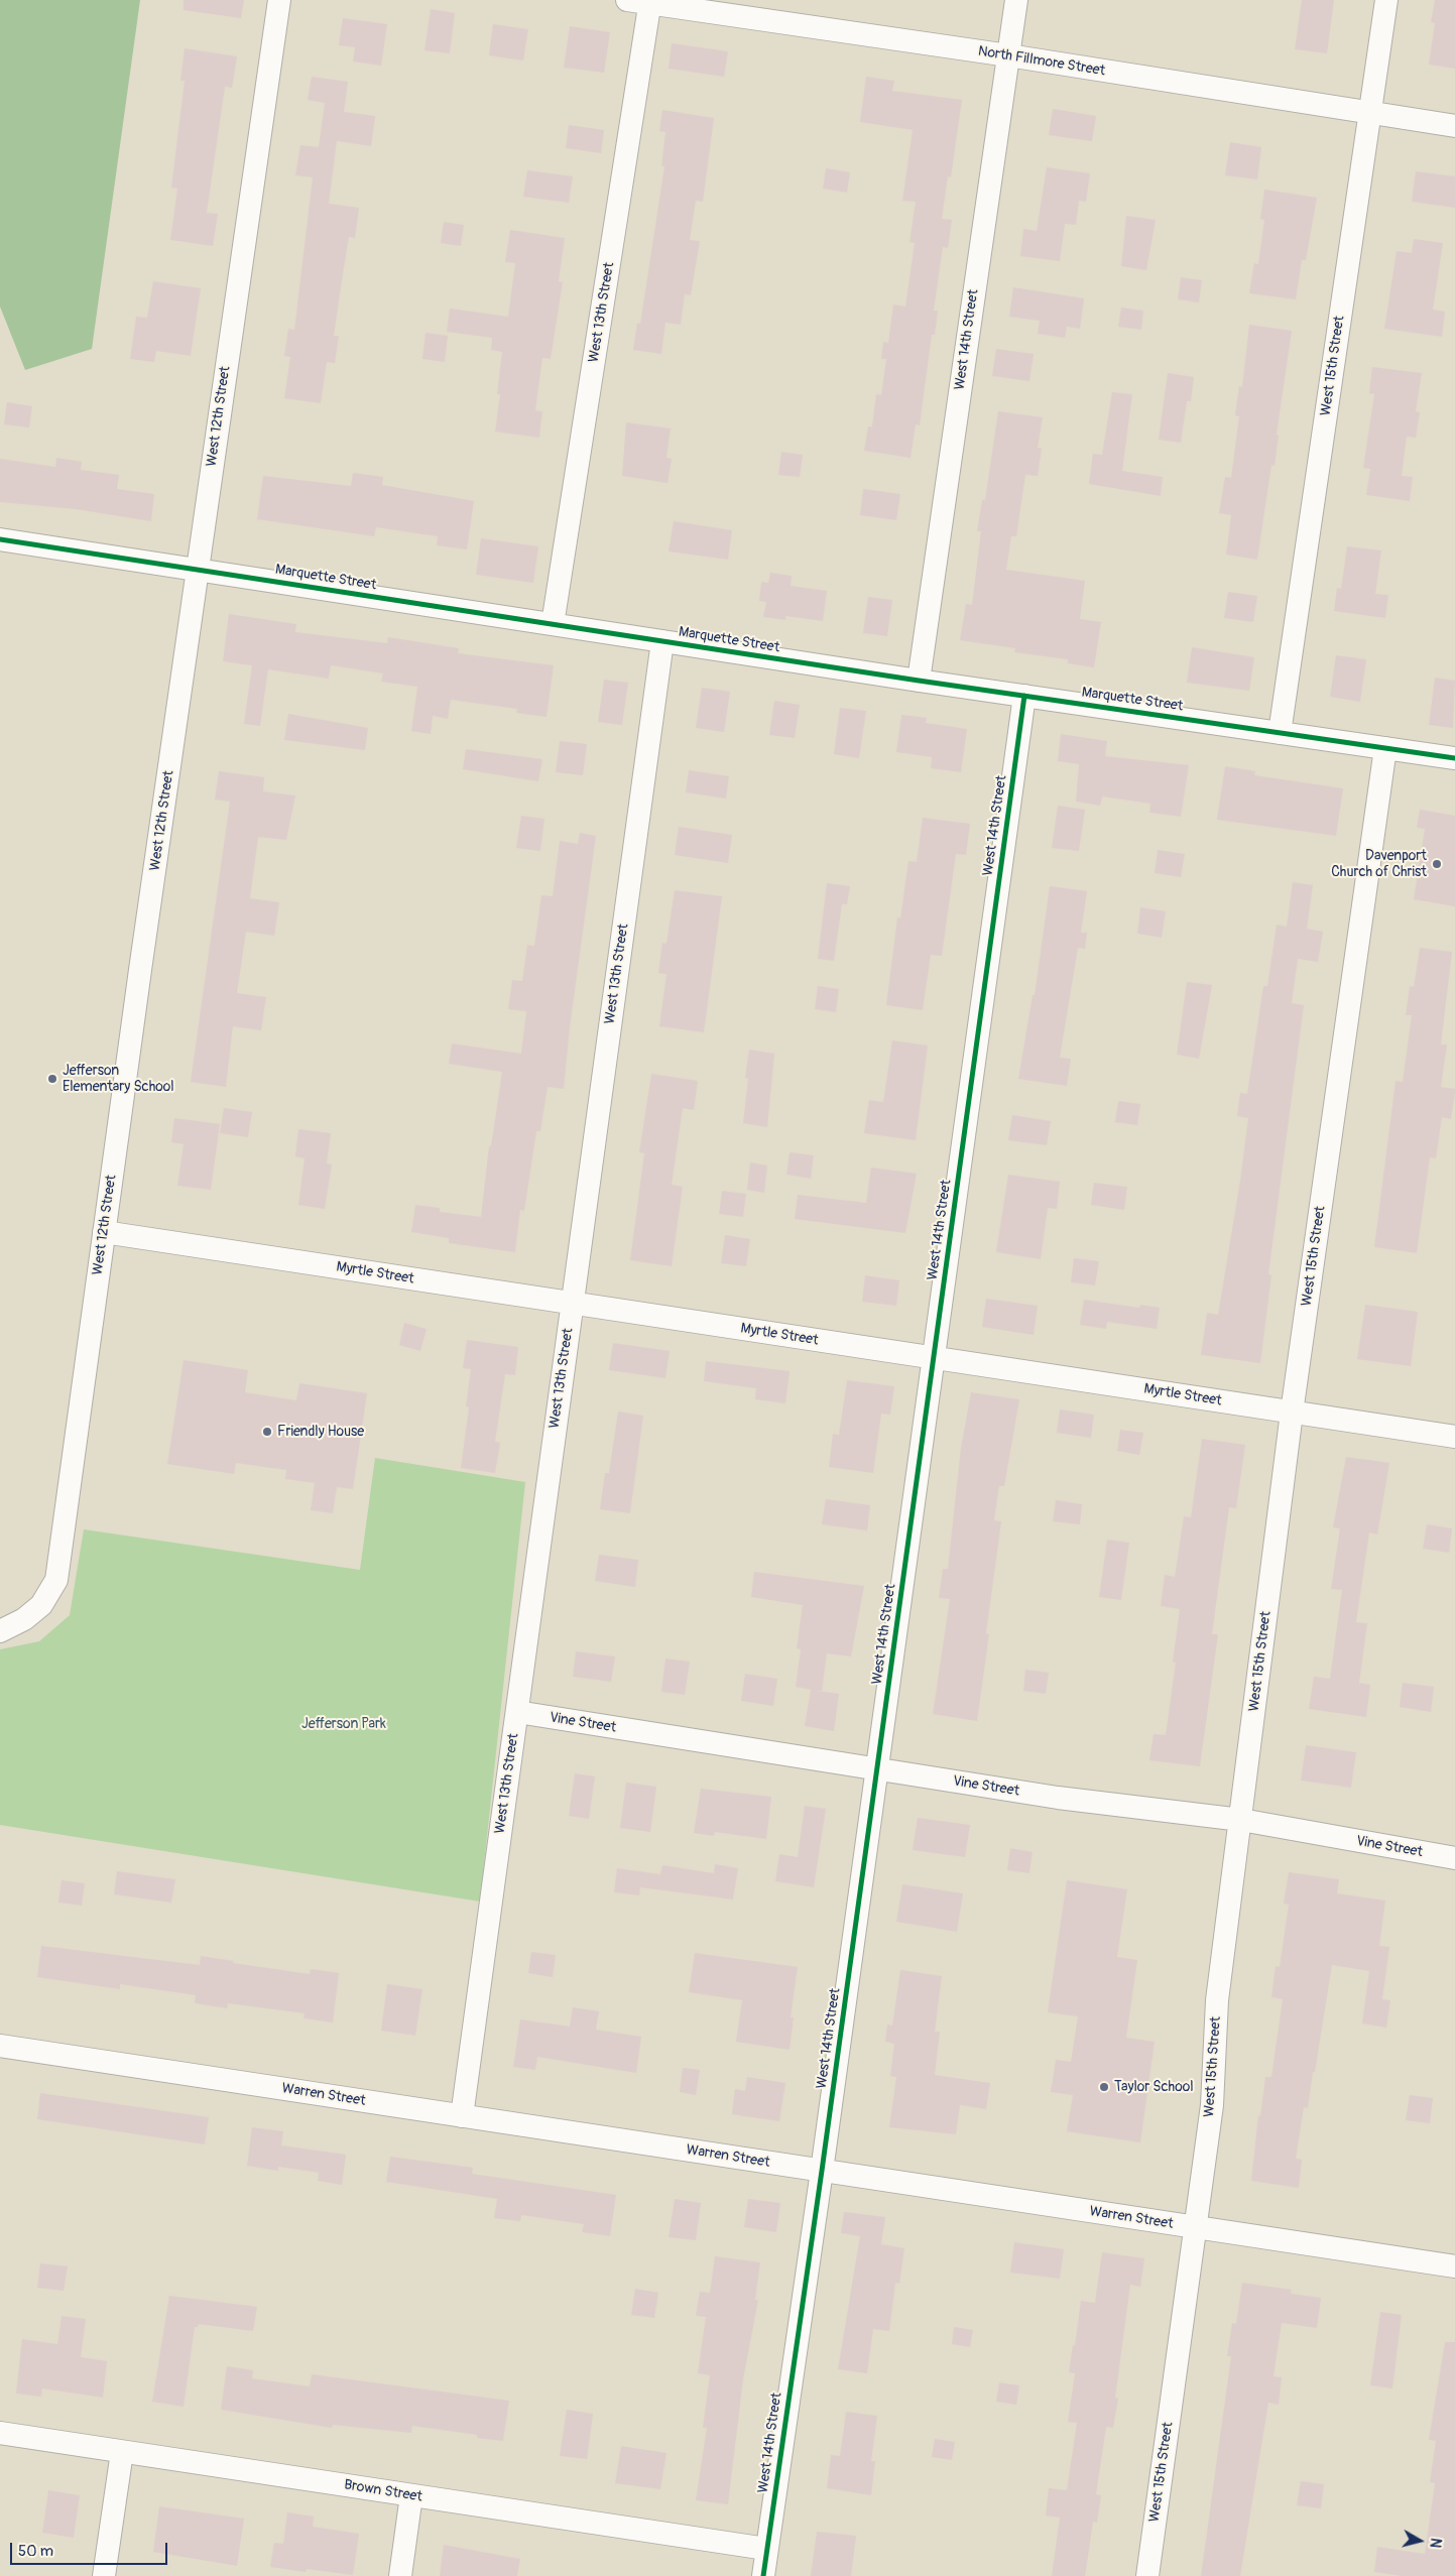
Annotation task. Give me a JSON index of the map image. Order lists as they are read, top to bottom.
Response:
{
  "streets": {
    "street": [
      "North Fillmore Street",
      "West 13th Street",
      "West 14th Street",
      "West 15th Street",
      "West 12th Street",
      "Marquette Street",
      "Myrtle Street",
      "Vine Street",
      "Warren Street",
      "Brown Street"
    ]
  },
  "crossings": [
    ["North Fillmore Street", "West 13th Street"],
    ["North Fillmore Street", "West 14th Street"],
    ["North Fillmore Street", "West 15th Street"],
    ["West 13th Street", "Marquette Street"],
    ["West 13th Street", "Myrtle Street"],
    ["West 13th Street", "Vine Street"],
    ["West 13th Street", "Warren Street"],
    ["West 14th Street", "Marquette Street"],
    ["West 14th Street", "Myrtle Street"],
    ["West 14th Street", "Vine Street"],
    ["West 14th Street", "Warren Street"],
    ["West 14th Street", "Brown Street"],
    ["West 15th Street", "Marquette Street"],
    ["West 15th Street", "Myrtle Street"],
    ["West 15th Street", "Vine Street"],
    ["West 15th Street", "Warren Street"],
    ["West 12th Street", "Marquette Street"],
    ["West 12th Street", "Myrtle Street"]
  ],
  "parks": ["Jefferson Park"],
  "places": [
    "Davenport Church of Christ",
    "Jefferson Elementary School",
    "Friendly House",
    "Taylor School"
  ],
  "scale_bar": "50 m",
  "north": "right"
}
